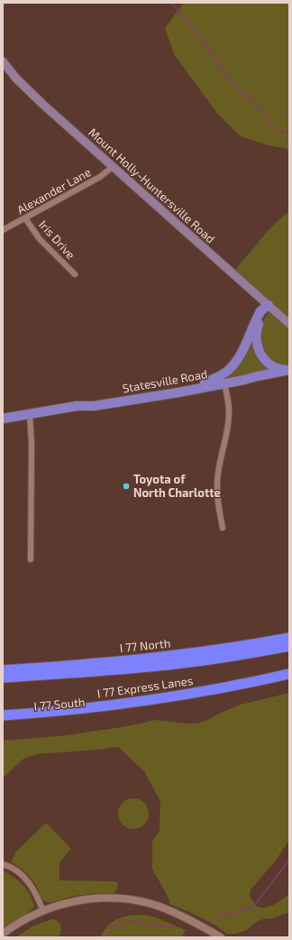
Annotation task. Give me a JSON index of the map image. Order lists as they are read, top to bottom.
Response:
{
  "streets": {
    "highway": ["I 77 North", "I 77 Express Lanes", "I 77 South"],
    "main road": ["Mount Holly-Huntersville Road", "Statesville Road"],
    "street": ["Alexander Lane", "Iris Drive"]
  },
  "crossings": [
    ["Mount Holly-Huntersville Road", "Alexander Lane"],
    ["Alexander Lane", "Iris Drive"]
  ],
  "places": ["Toyota of North Charlotte"]
}
